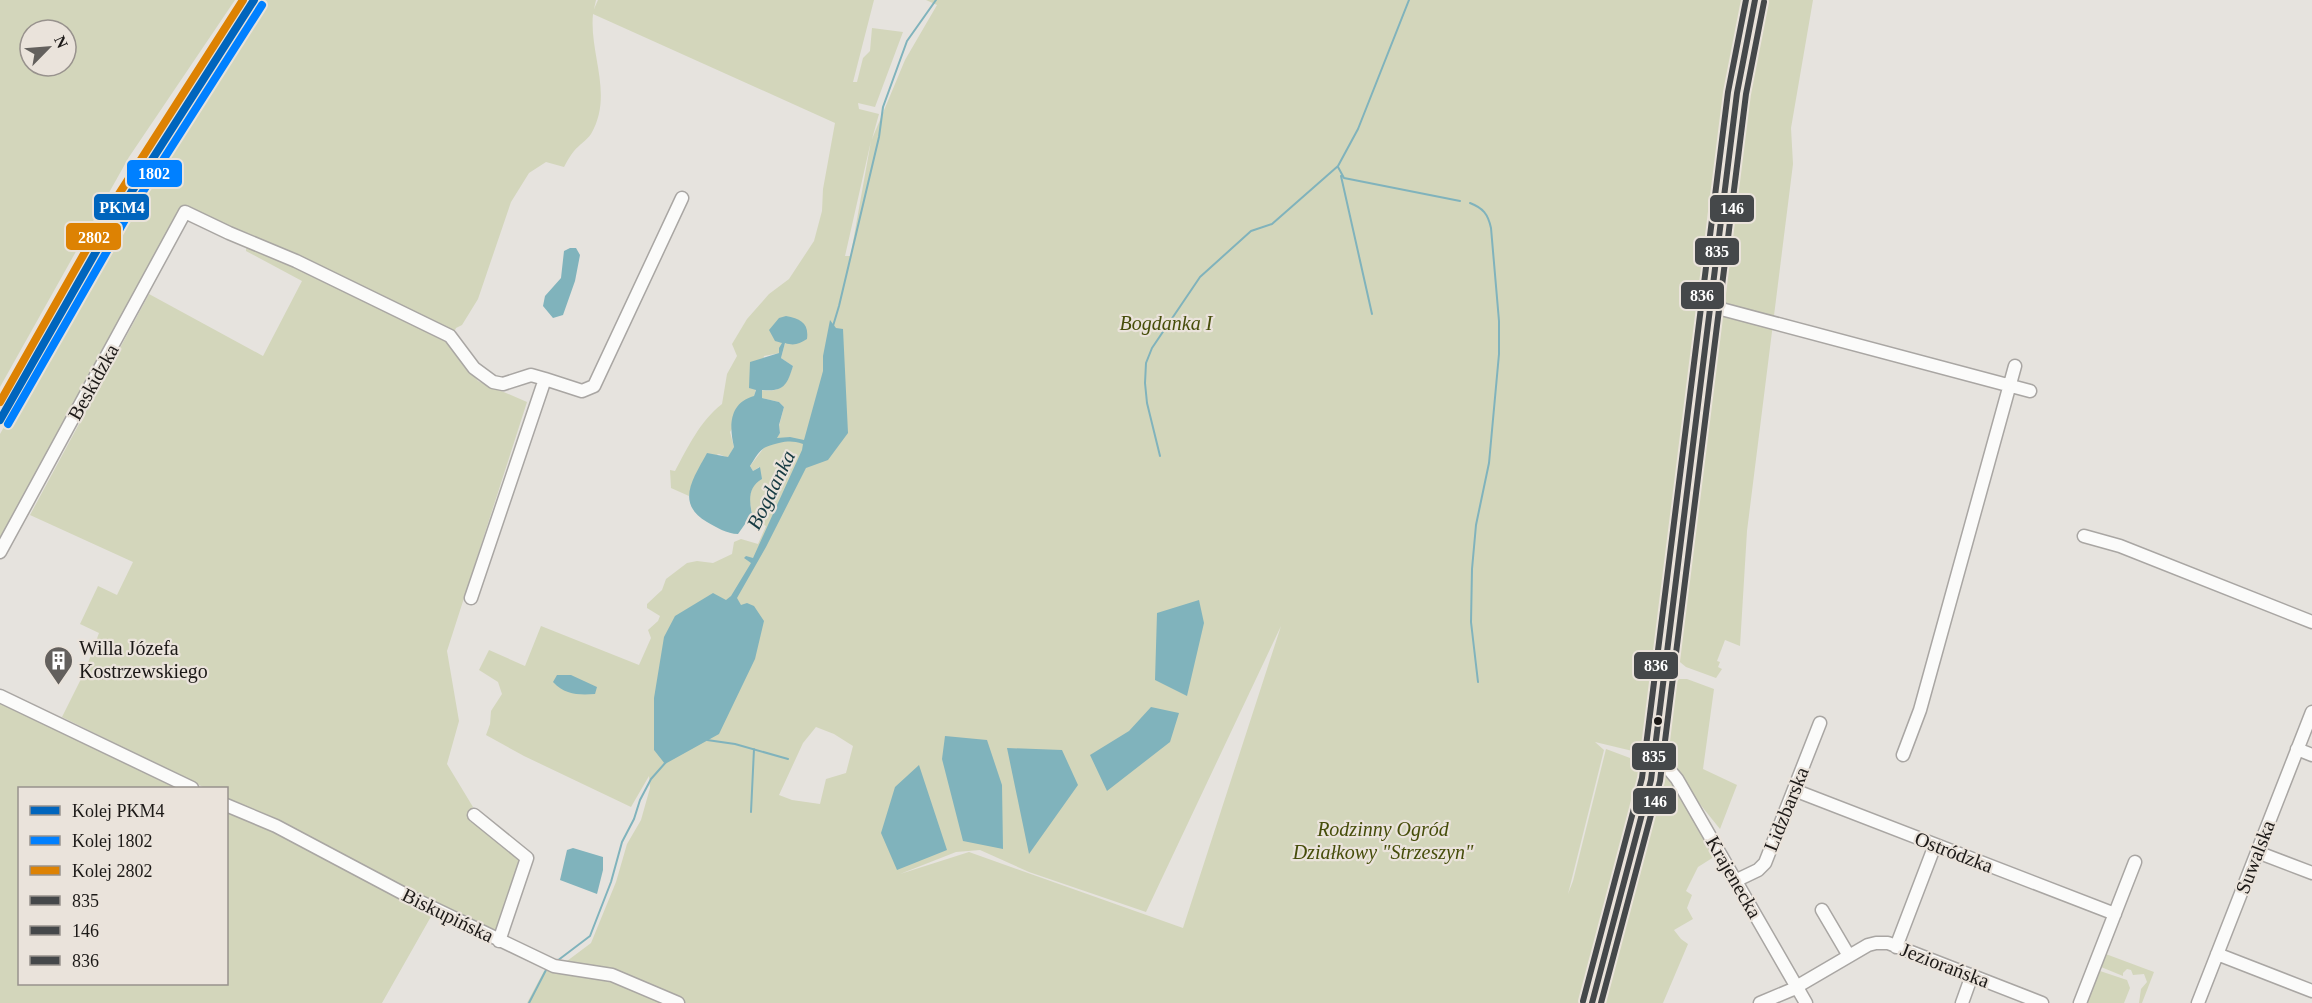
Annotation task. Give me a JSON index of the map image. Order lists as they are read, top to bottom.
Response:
{
  "streets": {
    "street": [
      "Beskidzka",
      "Lidzbarska",
      "Ostródzka",
      "Suwalska",
      "Krajenecka",
      "Biskupińska",
      "Jeziorańska"
    ]
  },
  "crossings": [
    ["Lidzbarska", "Ostródzka"],
    ["Lidzbarska", "Krajenecka"],
    ["Krajenecka", "Jeziorańska"]
  ],
  "water": ["Bogdanka"],
  "parks": ["Bogdanka I", "Rodzinny Ogród Działkowy \"Strzeszyn\""],
  "places": {
    "building": ["Willa Józefa Kostrzewskiego"]
  },
  "lines": [
    "rail line PKM4",
    "rail line 2802",
    "transit line 835",
    "transit line 836",
    "transit line 146",
    "rail line 1802"
  ],
  "legend": [
    "Kolej PKM4",
    "Kolej 1802",
    "Kolej 2802",
    "835",
    "146",
    "836"
  ],
  "north": "top right"
}
